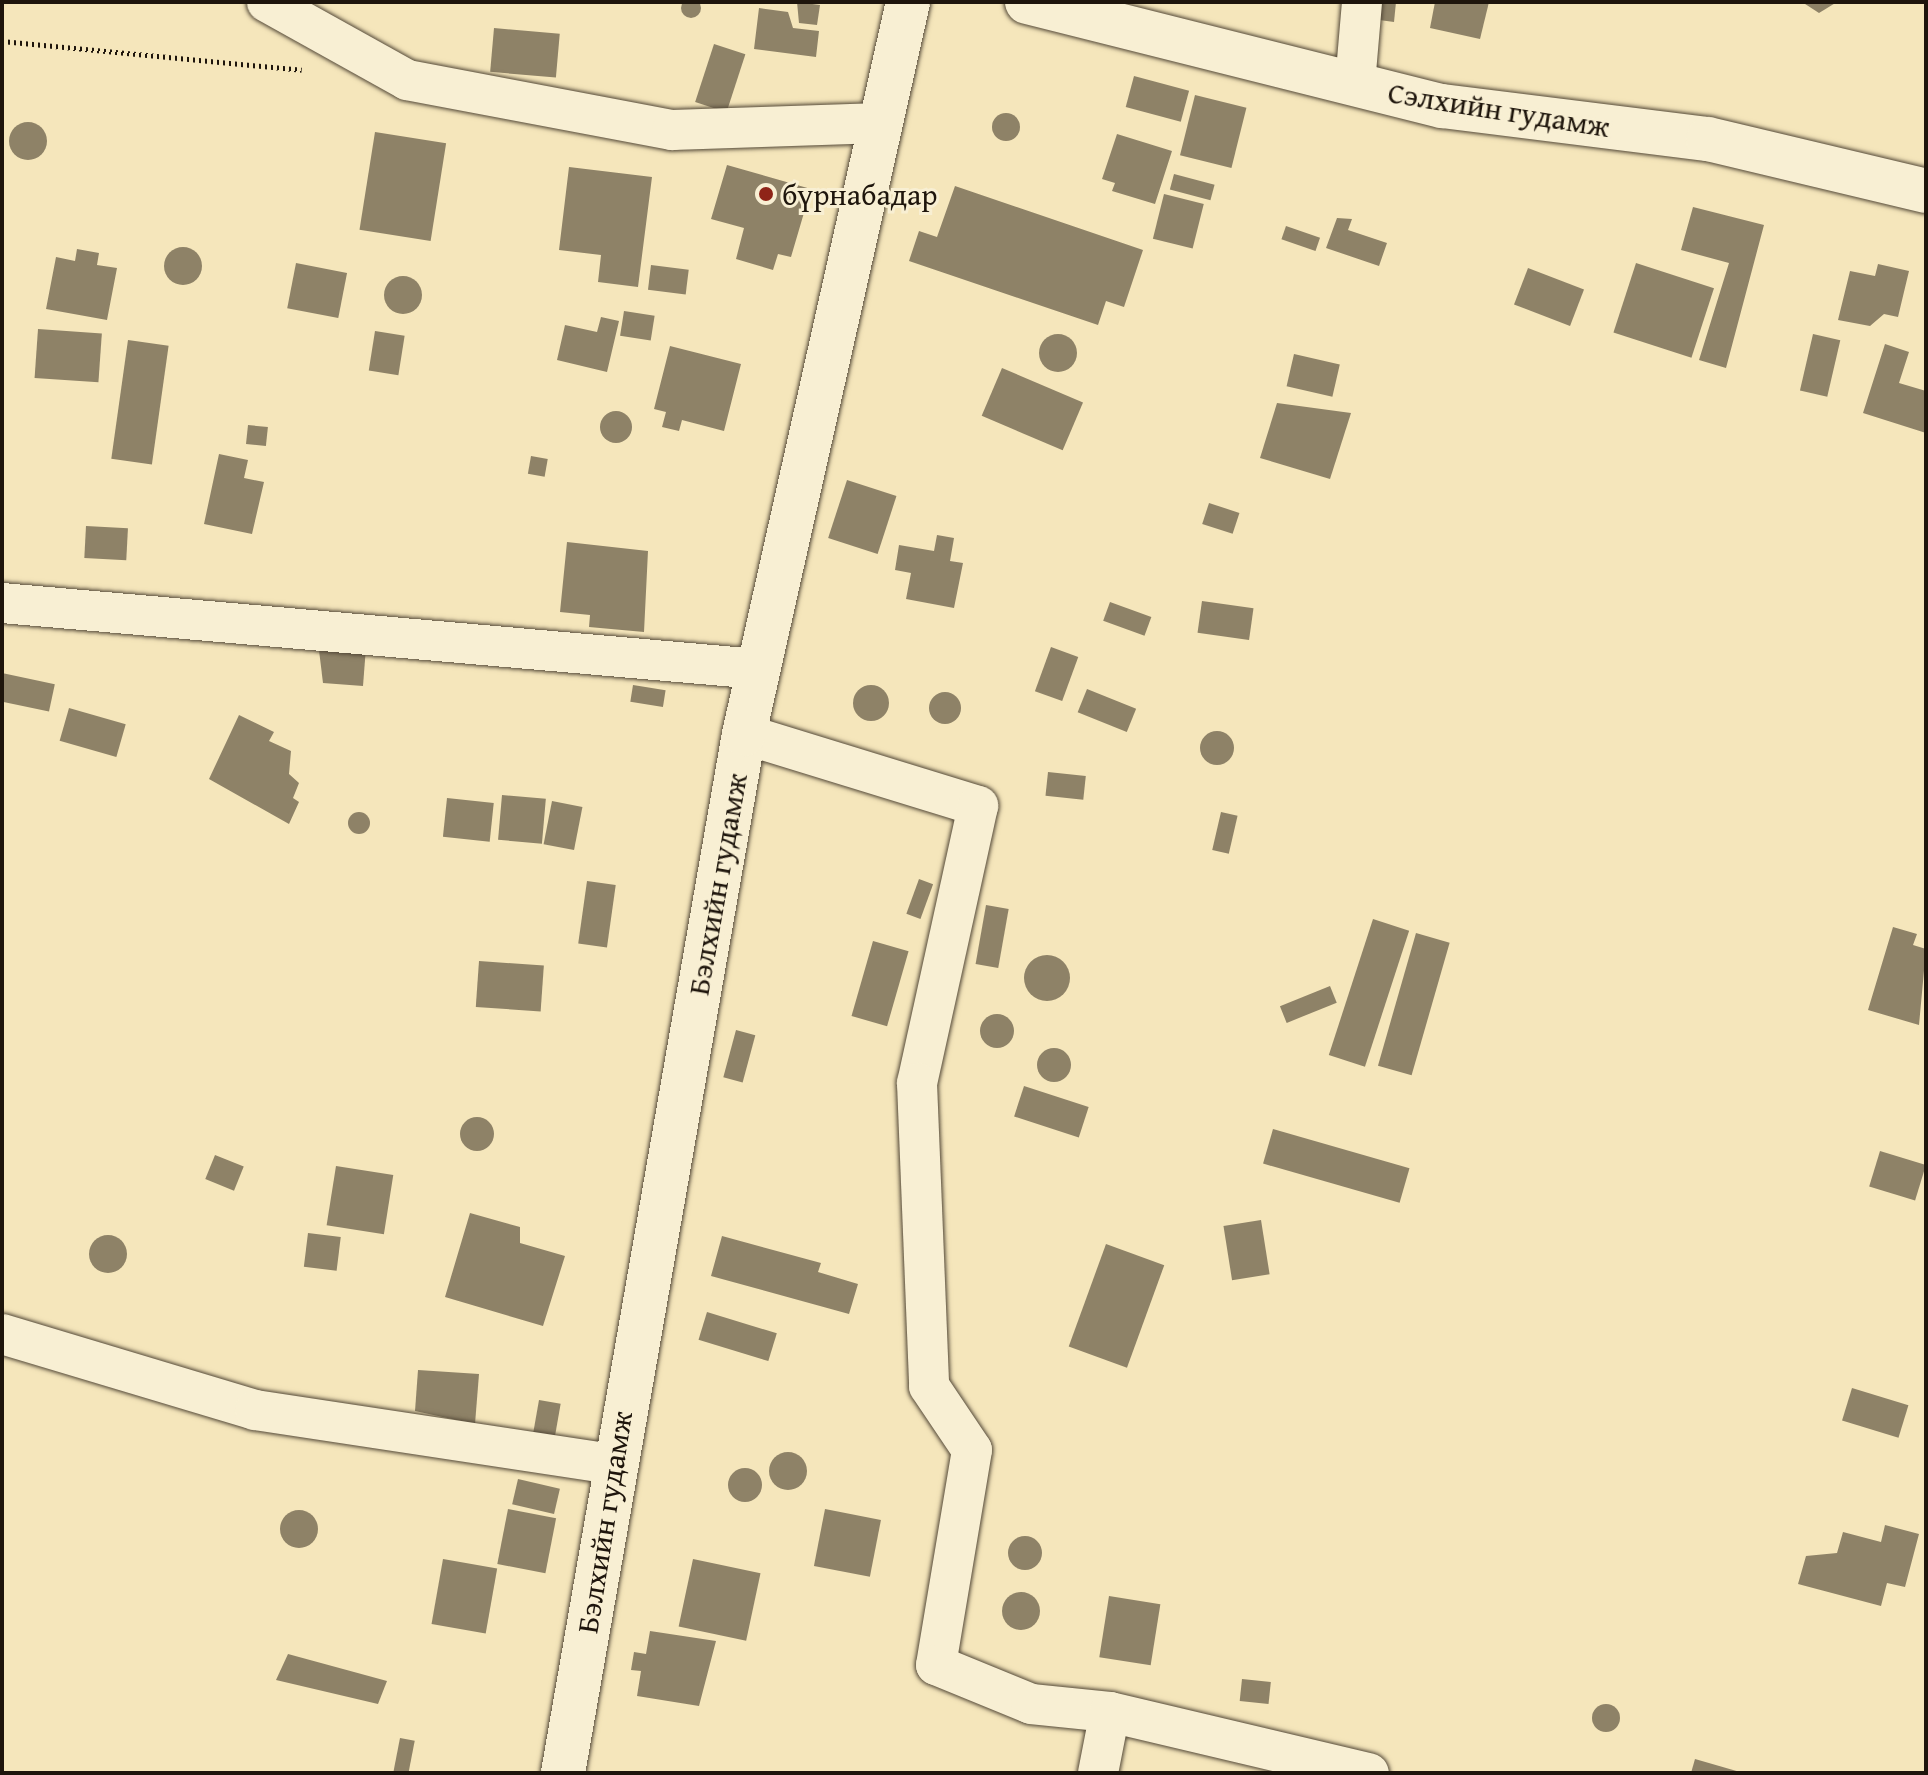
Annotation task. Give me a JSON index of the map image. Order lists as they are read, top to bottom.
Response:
{
  "streets": {
    "main road": ["Сэлхийн гудамж", "Бэлхийн гудамж"]
  },
  "places": ["бүрнабадар"]
}
